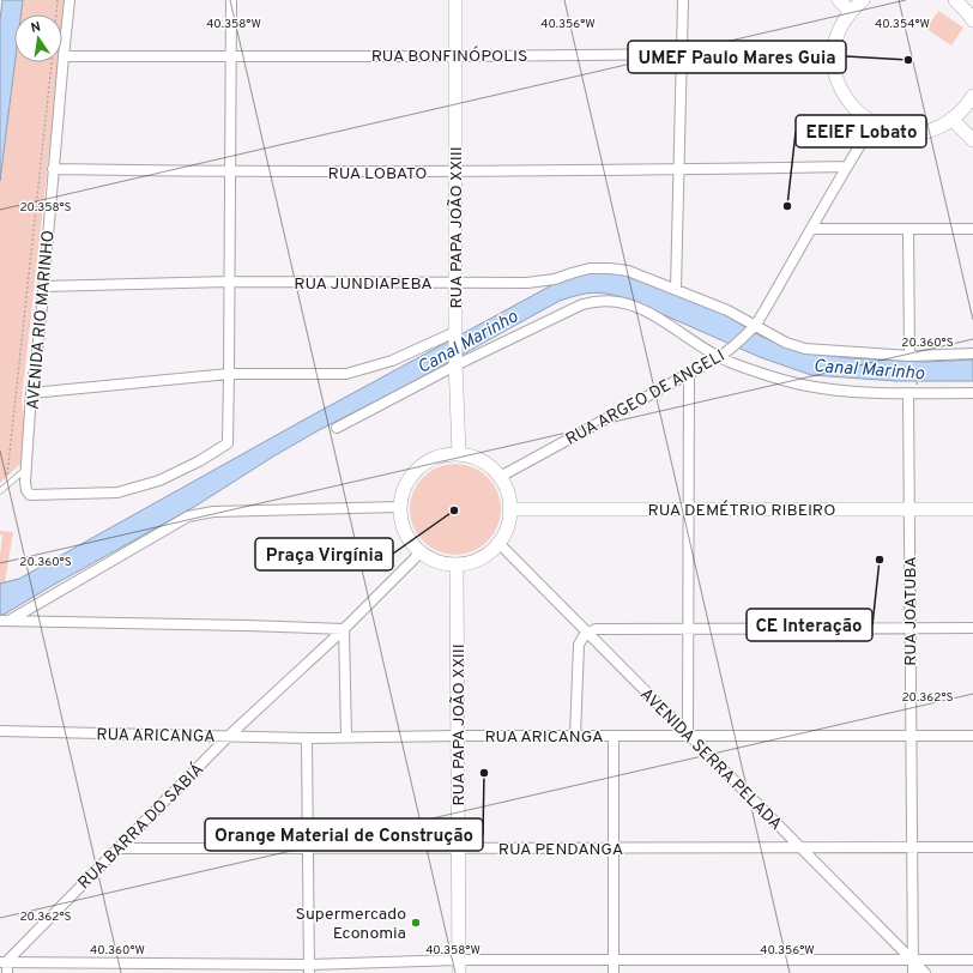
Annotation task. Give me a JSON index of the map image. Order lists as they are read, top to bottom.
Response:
{
  "streets": {
    "street": [
      "RUA BONFINÓPOLIS",
      "RUA LOBATO",
      "RUA PAPA JOÃO XXIII",
      "RUA JUNDIAPEBA",
      "AVENIDA RIO MARINHO",
      "RUA ARGEO DE ANGELI",
      "RUA DEMÉTRIO RIBEIRO",
      "RUA JOATUBA",
      "RUA ARICANGA",
      "AVENIDA SERRA PELADA",
      "RUA BARRA DO SABIÁ",
      "RUA PENDANGA"
    ]
  },
  "crossings": [
    ["RUA BONFINÓPOLIS", "RUA PAPA JOÃO XXIII"],
    ["RUA BONFINÓPOLIS", "AVENIDA RIO MARINHO"],
    ["RUA LOBATO", "RUA PAPA JOÃO XXIII"],
    ["RUA LOBATO", "AVENIDA RIO MARINHO"],
    ["RUA LOBATO", "RUA ARGEO DE ANGELI"],
    ["RUA PAPA JOÃO XXIII", "RUA JUNDIAPEBA"],
    ["RUA PAPA JOÃO XXIII", "RUA ARGEO DE ANGELI"],
    ["RUA PAPA JOÃO XXIII", "RUA DEMÉTRIO RIBEIRO"],
    ["RUA PAPA JOÃO XXIII", "RUA ARICANGA"],
    ["RUA PAPA JOÃO XXIII", "AVENIDA SERRA PELADA"],
    ["RUA PAPA JOÃO XXIII", "RUA BARRA DO SABIÁ"],
    ["RUA PAPA JOÃO XXIII", "RUA PENDANGA"],
    ["RUA JUNDIAPEBA", "AVENIDA RIO MARINHO"],
    ["RUA JUNDIAPEBA", "RUA ARGEO DE ANGELI"],
    ["RUA ARGEO DE ANGELI", "RUA DEMÉTRIO RIBEIRO"],
    ["RUA ARGEO DE ANGELI", "AVENIDA SERRA PELADA"],
    ["RUA ARGEO DE ANGELI", "RUA BARRA DO SABIÁ"],
    ["RUA DEMÉTRIO RIBEIRO", "RUA JOATUBA"],
    ["RUA DEMÉTRIO RIBEIRO", "AVENIDA SERRA PELADA"],
    ["RUA DEMÉTRIO RIBEIRO", "RUA BARRA DO SABIÁ"],
    ["RUA JOATUBA", "RUA ARICANGA"],
    ["RUA JOATUBA", "AVENIDA SERRA PELADA"],
    ["RUA JOATUBA", "RUA PENDANGA"],
    ["RUA ARICANGA", "AVENIDA SERRA PELADA"],
    ["RUA ARICANGA", "RUA BARRA DO SABIÁ"],
    ["AVENIDA SERRA PELADA", "RUA BARRA DO SABIÁ"],
    ["AVENIDA SERRA PELADA", "RUA PENDANGA"],
    ["RUA BARRA DO SABIÁ", "RUA PENDANGA"]
  ],
  "water": ["Canal Marinho"],
  "places": [
    "UMEF Paulo Mares Guia",
    "EEIEF Lobato",
    "Praça Virgínia",
    "CE Interação",
    "Orange Material de Construção",
    "Supermercado Economia"
  ],
  "north": "top",
  "coordinates": [
    "40.358°W",
    "40.356°W",
    "40.354°W",
    "20.358°S",
    "20.360°S",
    "20.362°S",
    "40.360°W"
  ]
}
